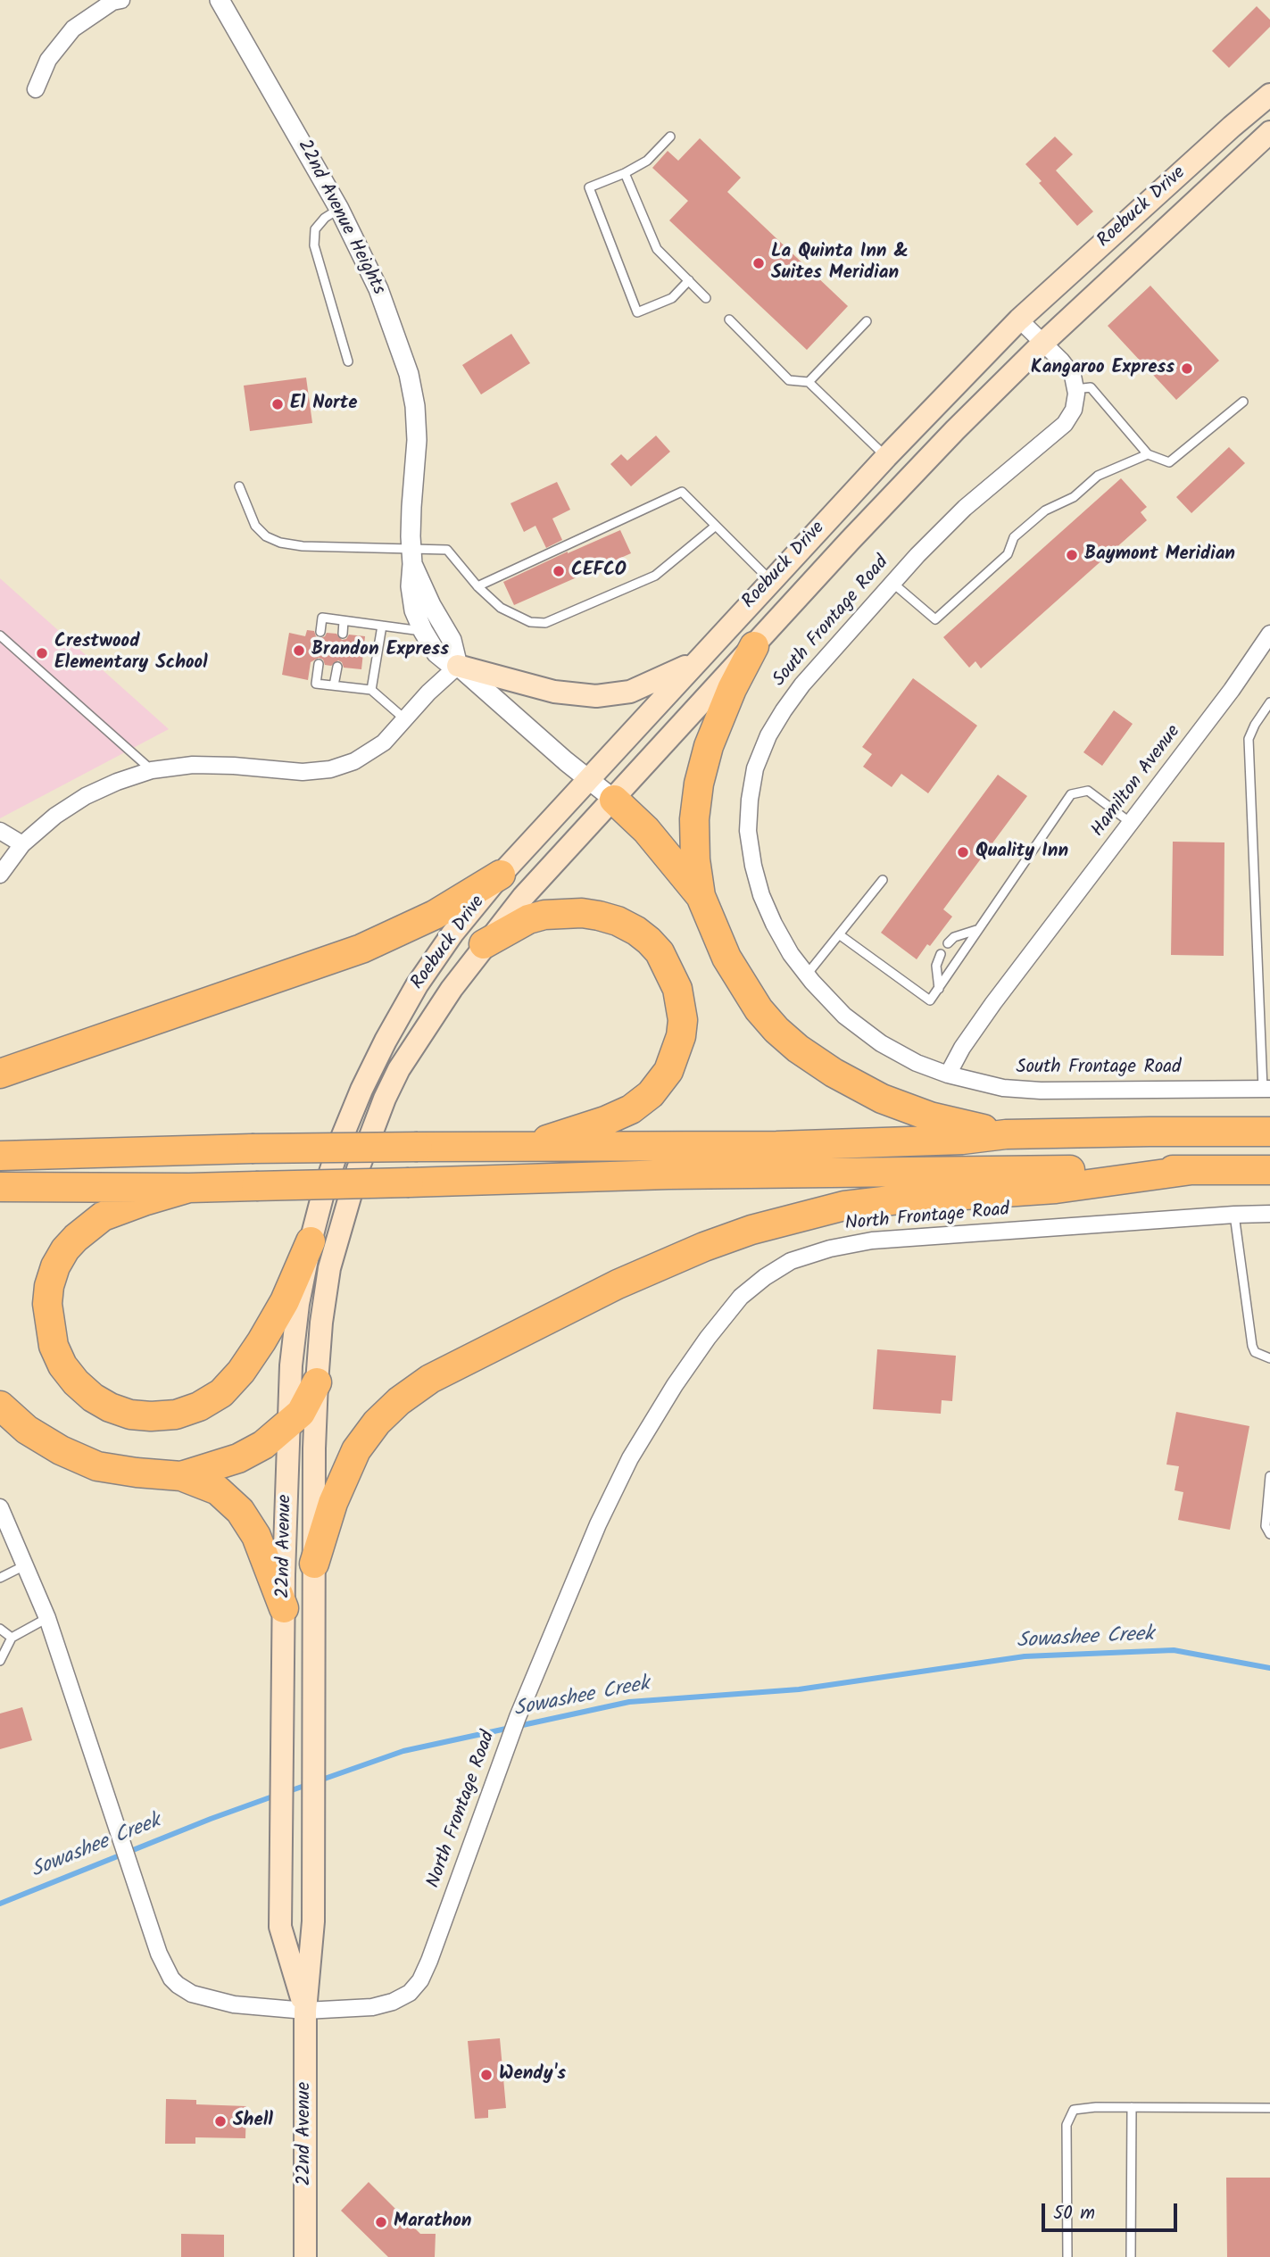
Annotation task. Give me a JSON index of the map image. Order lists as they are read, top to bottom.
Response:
{
  "streets": {
    "main road": ["Roebuck Drive", "22nd Avenue"],
    "street": [
      "22nd Avenue Heights",
      "South Frontage Road",
      "Hamilton Avenue",
      "North Frontage Road"
    ]
  },
  "crossings": [
    ["Roebuck Drive", "22nd Avenue Heights"],
    ["Roebuck Drive", "22nd Avenue"],
    ["South Frontage Road", "Hamilton Avenue"],
    ["North Frontage Road", "22nd Avenue"]
  ],
  "water": ["Sowashee Creek"],
  "places": [
    "La Quinta Inn & Suites Meridian",
    "Kangaroo Express",
    "El Norte",
    "Baymont Meridian",
    "CEFCO",
    "Brandon Express",
    "Crestwood Elementary School",
    "Quality Inn",
    "Wendy's",
    "Shell",
    "Marathon"
  ],
  "scale_bar": "50 m"
}
